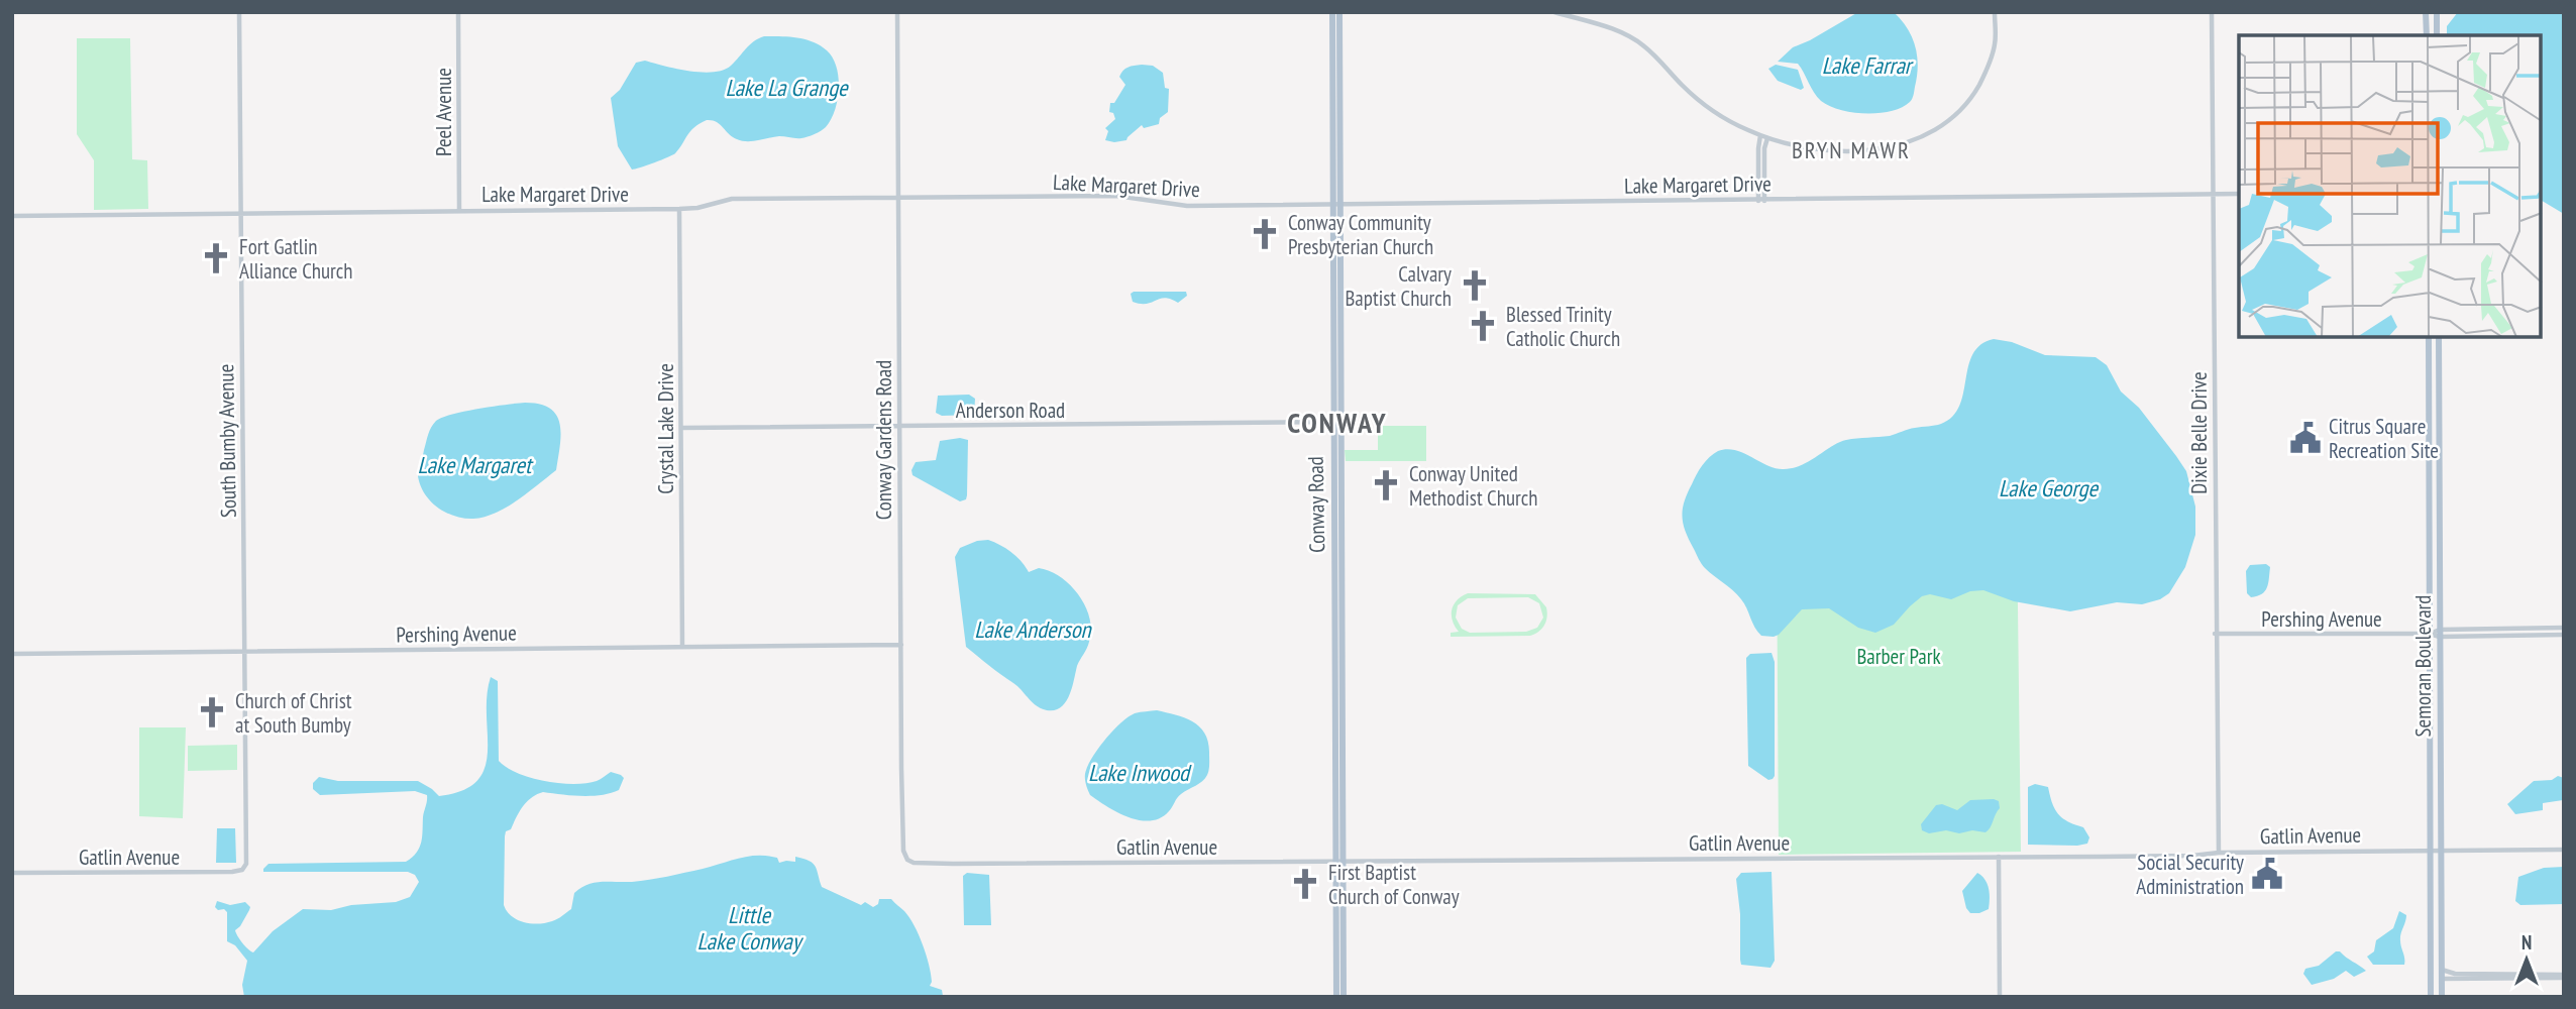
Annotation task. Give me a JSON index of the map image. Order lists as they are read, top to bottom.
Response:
{
  "streets": {
    "main road": ["Conway Road", "Semoran Boulevard"],
    "street": [
      "Peel Avenue",
      "Lake Margaret Drive",
      "Anderson Road",
      "Crystal Lake Drive",
      "Dixie Belle Drive",
      "Conway Gardens Road",
      "South Bumby Avenue",
      "Pershing Avenue",
      "Gatlin Avenue"
    ]
  },
  "crossings": [
    ["Peel Avenue", "Lake Margaret Drive"],
    ["Lake Margaret Drive", "Crystal Lake Drive"],
    ["Lake Margaret Drive", "Dixie Belle Drive"],
    ["Lake Margaret Drive", "Conway Gardens Road"],
    ["Lake Margaret Drive", "South Bumby Avenue"],
    ["Lake Margaret Drive", "Conway Road"],
    ["Anderson Road", "Crystal Lake Drive"],
    ["Anderson Road", "Conway Gardens Road"],
    ["Anderson Road", "Conway Road"],
    ["Crystal Lake Drive", "Pershing Avenue"],
    ["Dixie Belle Drive", "Pershing Avenue"],
    ["Dixie Belle Drive", "Gatlin Avenue"],
    ["Conway Gardens Road", "Pershing Avenue"],
    ["Conway Gardens Road", "Gatlin Avenue"],
    ["South Bumby Avenue", "Pershing Avenue"],
    ["South Bumby Avenue", "Gatlin Avenue"],
    ["Conway Road", "Gatlin Avenue"],
    ["Pershing Avenue", "Semoran Boulevard"],
    ["Semoran Boulevard", "Gatlin Avenue"]
  ],
  "districts": ["BRYN MAWR", "CONWAY"],
  "water": [
    "Lake Farrar",
    "Lake La Grange",
    "Lake Margaret",
    "Lake George",
    "Lake Anderson",
    "Lake Inwood",
    "Little Lake Conway"
  ],
  "parks": ["Barber Park"],
  "places": {
    "church": [
      "Conway Community Presbyterian Church",
      "Fort Gatlin Alliance Church",
      "Calvary Baptist Church",
      "Blessed Trinity Catholic Church",
      "Conway United Methodist Church",
      "Church of Christ at South Bumby",
      "First Baptist Church of Conway"
    ],
    "public building": ["Citrus Square Recreation Site", "Social Security Administration"]
  },
  "north": "top"
}
